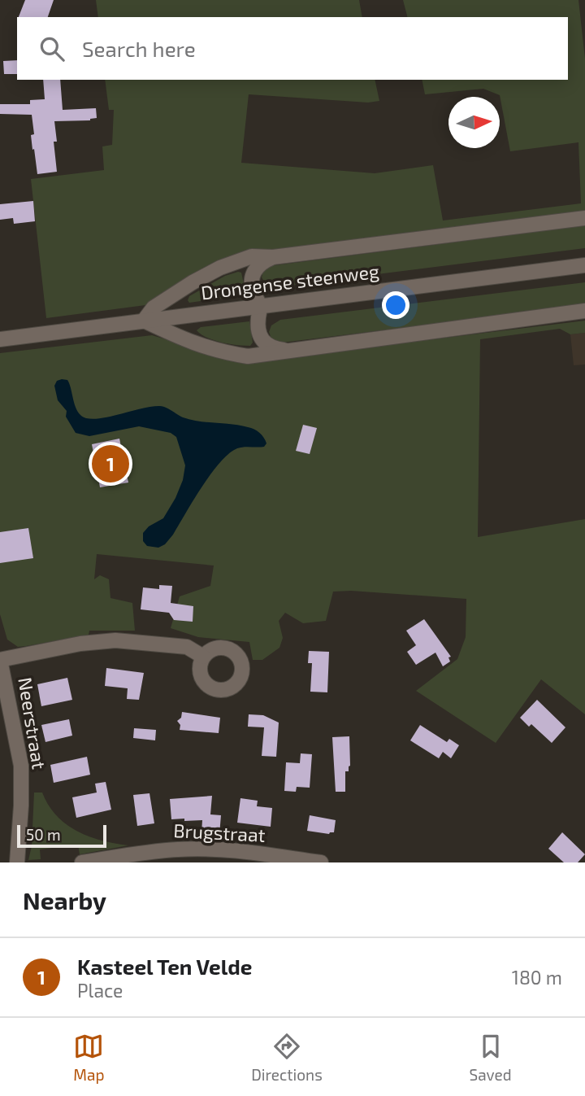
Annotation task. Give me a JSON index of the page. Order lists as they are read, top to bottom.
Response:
{
  "streets": {
    "street": ["Drongense steenweg", "Neerstraat", "Brugstraat"]
  },
  "scale_bar": "50 m",
  "north": "right",
  "page": {
    "search": "Search here",
    "pins": "1",
    "scale": "50 m",
    "heading": "Nearby",
    "list": [
      {
        "mark": "1",
        "name": "Kasteel Ten Velde",
        "note": "Place",
        "value": "180 m"
      }
    ],
    "nav": ["Map", "Directions", "Saved"]
  }
}
